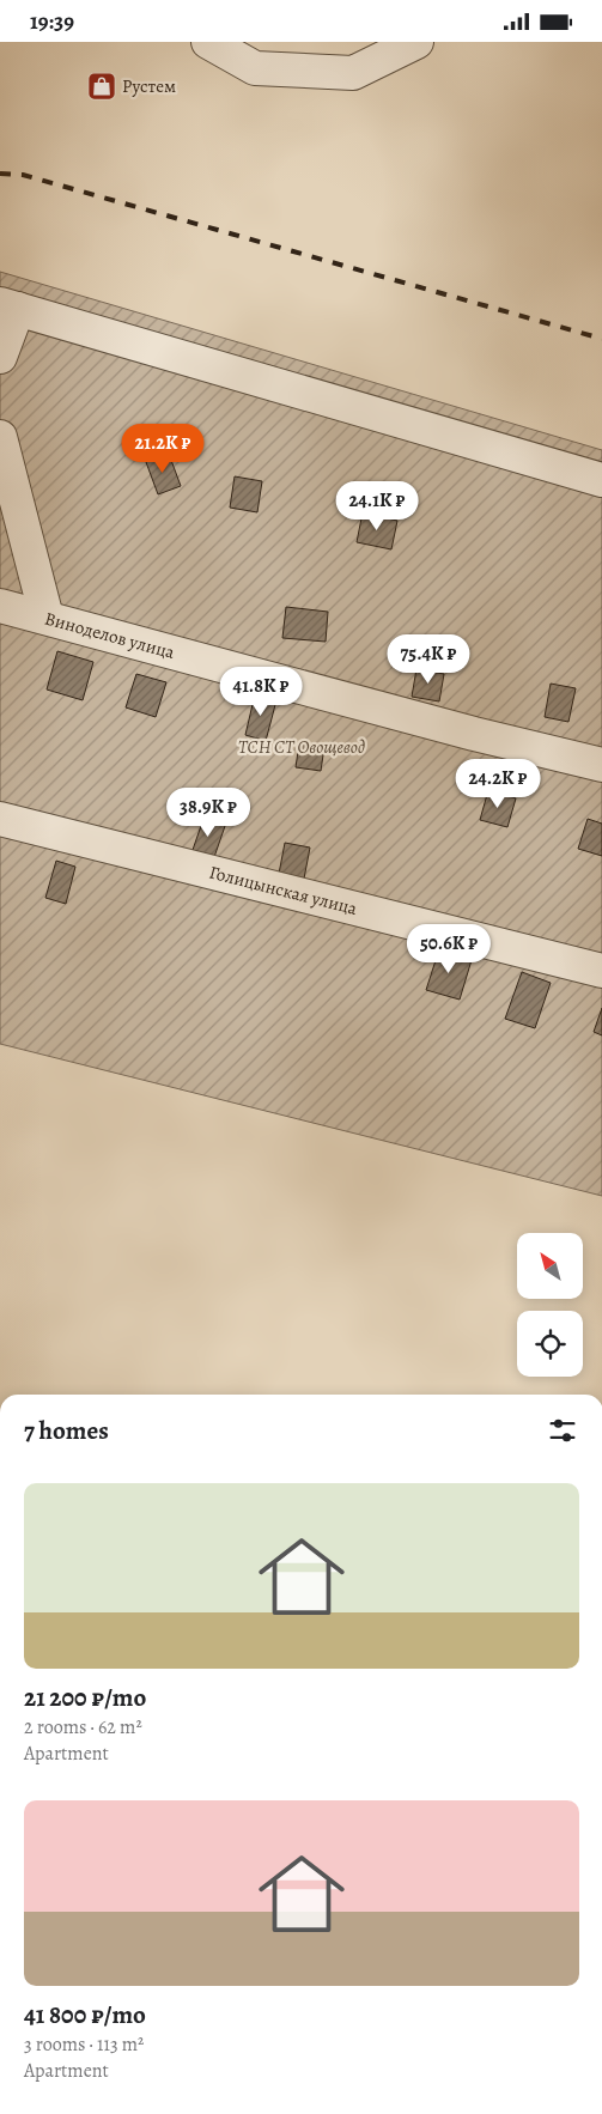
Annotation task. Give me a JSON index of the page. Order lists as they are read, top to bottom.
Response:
{
  "streets": {
    "street": ["Виноделов улица", "Голицынская улица"]
  },
  "parks": ["ТСН СТ Овощевод"],
  "places": {
    "shop": ["Рустем"]
  },
  "north": "top left",
  "page": {
    "status": "19:39",
    "price": [
      "21.2K ₽",
      "24.1K ₽",
      "75.4K ₽",
      "41.8K ₽",
      "24.2K ₽",
      "38.9K ₽",
      "50.6K ₽"
    ],
    "heading": "7 homes",
    "list": [
      {
        "name": "21 200 ₽/mo",
        "note": "2 rooms · 62 m² · Apartment"
      },
      {
        "name": "41 800 ₽/mo",
        "note": "3 rooms · 113 m² · Apartment"
      }
    ]
  }
}
